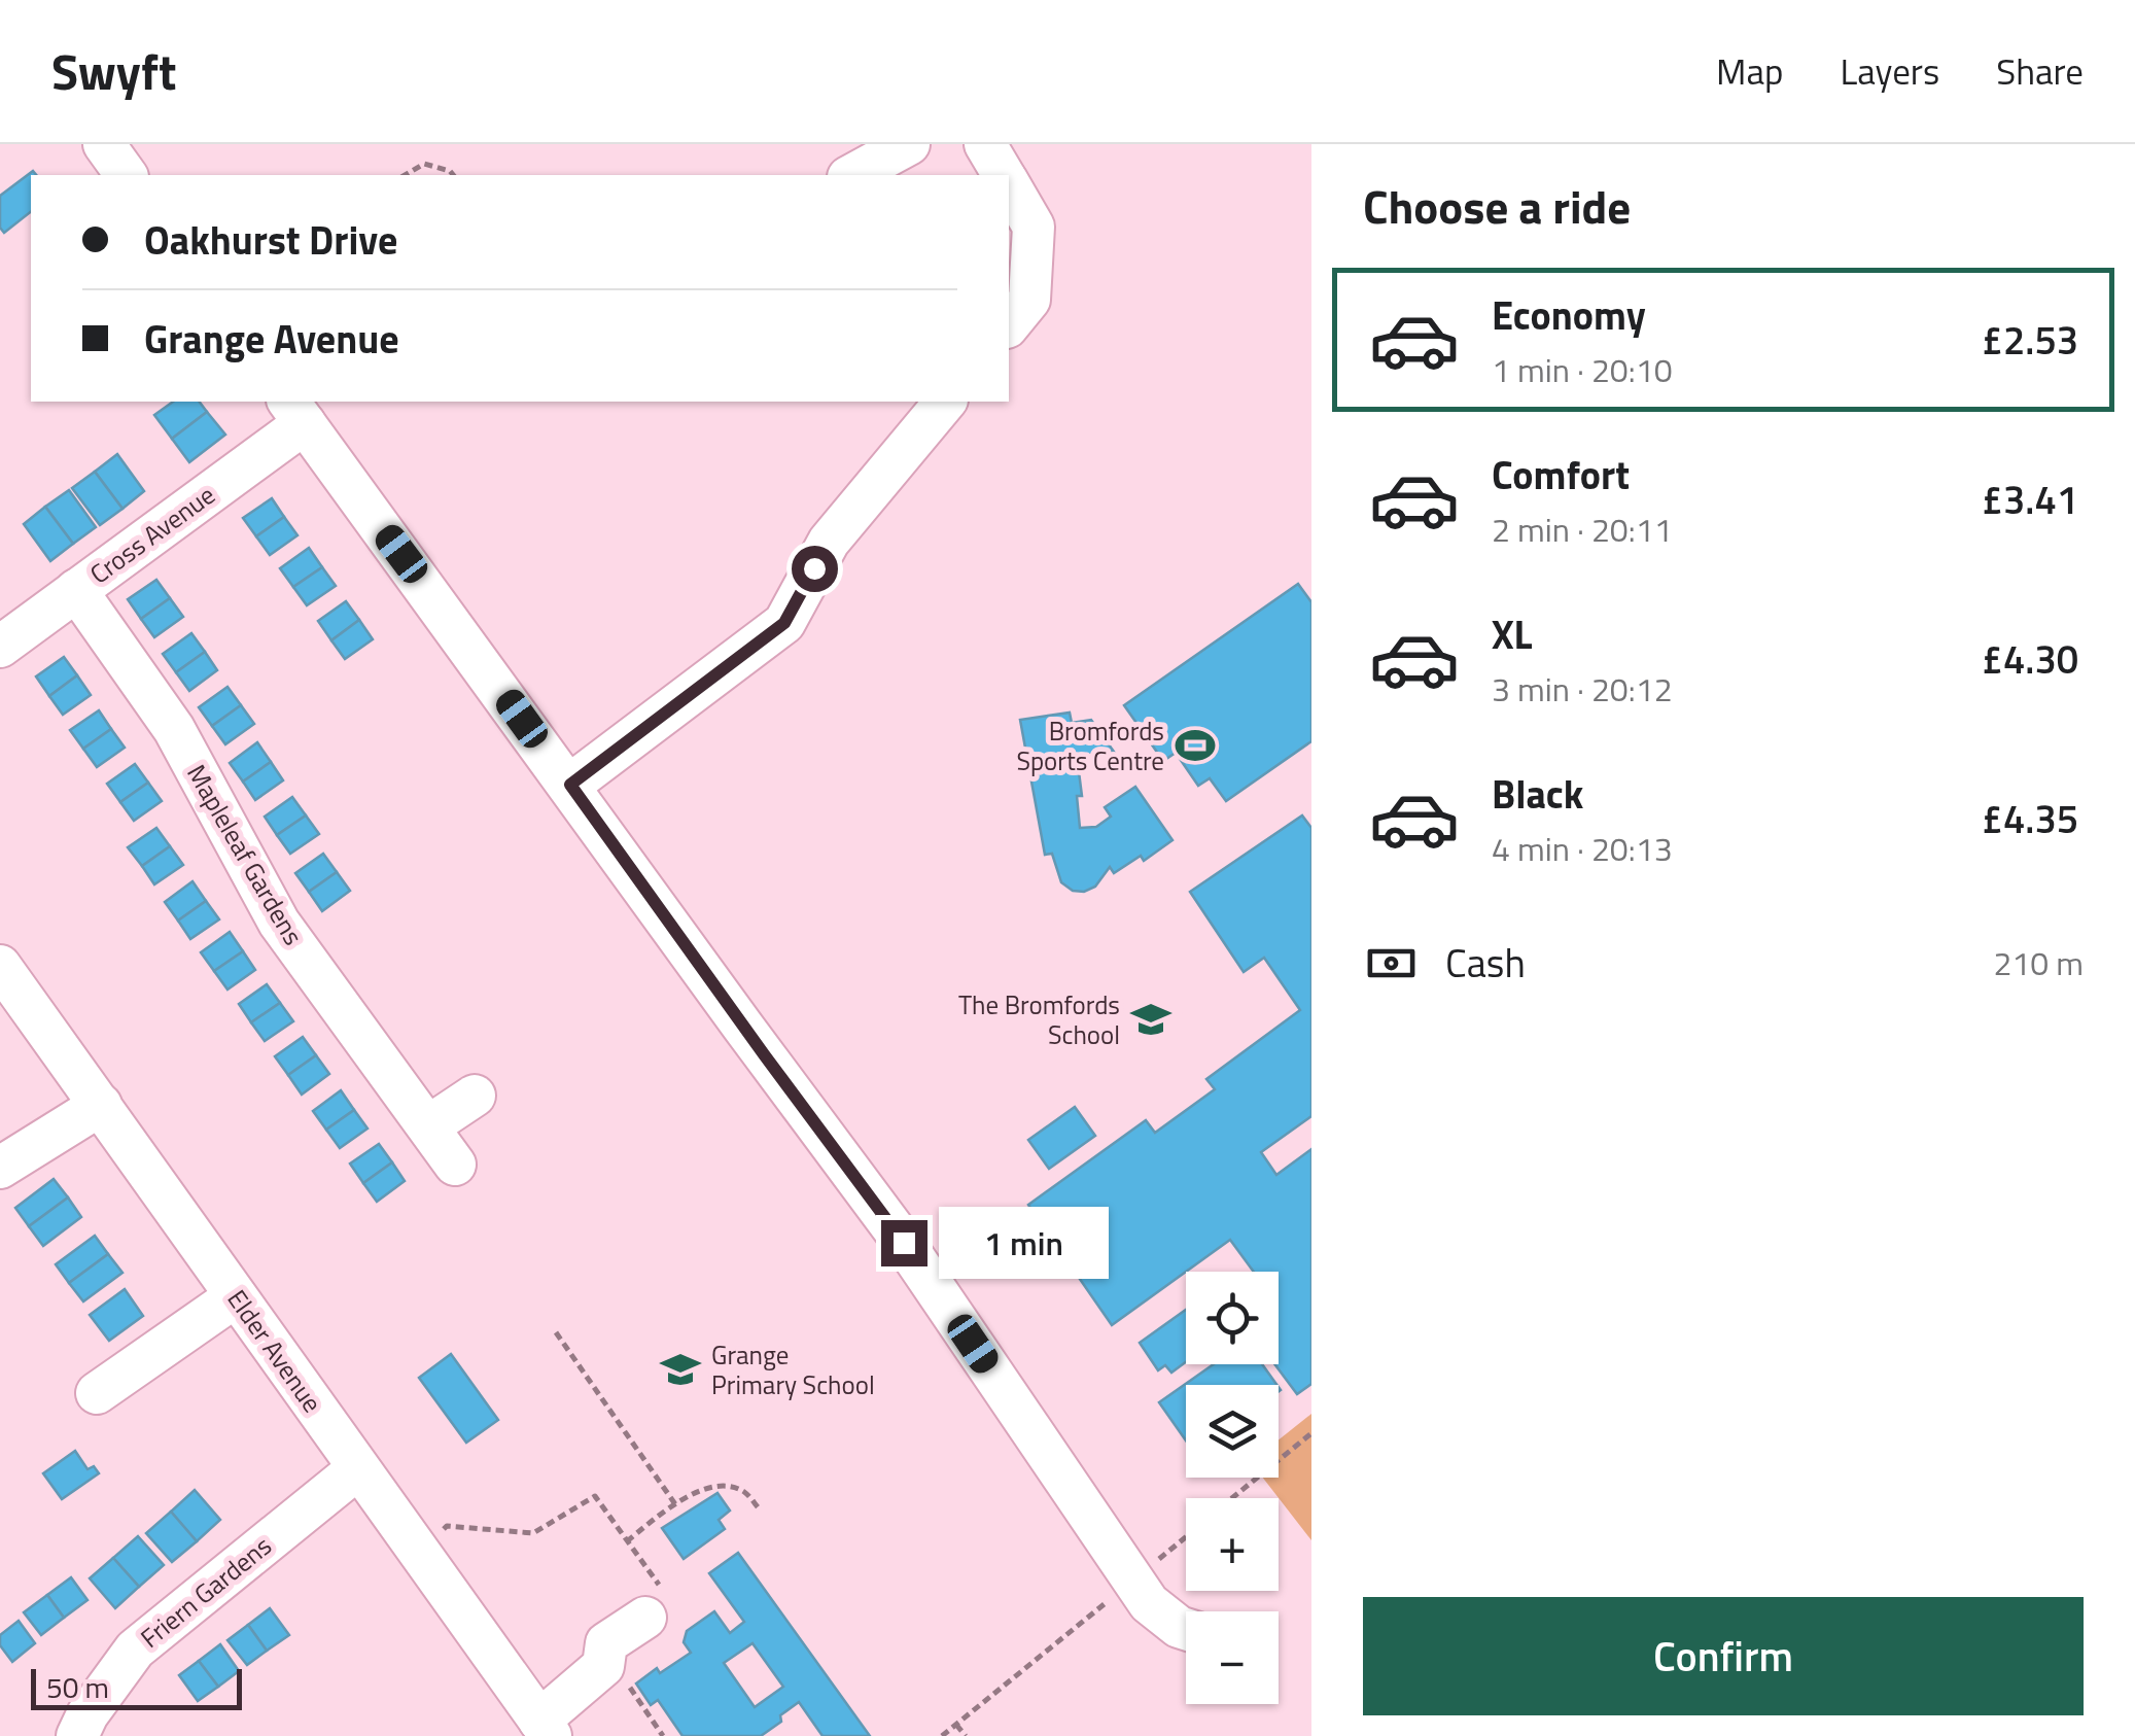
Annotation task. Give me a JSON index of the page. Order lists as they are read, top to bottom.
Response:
{
  "streets": {
    "street": [
      "Cross Avenue",
      "Mapleleaf Gardens",
      "Elder Avenue",
      "Friern Gardens"
    ]
  },
  "crossings": [
    ["Cross Avenue", "Mapleleaf Gardens"],
    ["Elder Avenue", "Friern Gardens"]
  ],
  "places": {
    "sports": ["Bromfords Sports Centre"],
    "school or university": ["The Bromfords School", "Grange Primary School"]
  },
  "scale_bar": "50 m",
  "page": {
    "header": "Swyft",
    "nav": ["Map", "Layers", "Share"],
    "heading": "Choose a ride",
    "banner": ["Oakhurst Drive", "Grange Avenue"],
    "list": [
      {
        "name": "Economy",
        "note": "1 min · 20:10",
        "value": "£2.53"
      },
      {
        "name": "Comfort",
        "note": "2 min · 20:11",
        "value": "£3.41"
      },
      {
        "name": "XL",
        "note": "3 min · 20:12",
        "value": "£4.30"
      },
      {
        "name": "Black",
        "note": "4 min · 20:13",
        "value": "£4.35"
      }
    ],
    "pay": ["Cash", "210 m"],
    "bubble": "1 min",
    "map_buttons": ["+", "−"],
    "buttons": "Confirm",
    "scale": "50 m"
  }
}
